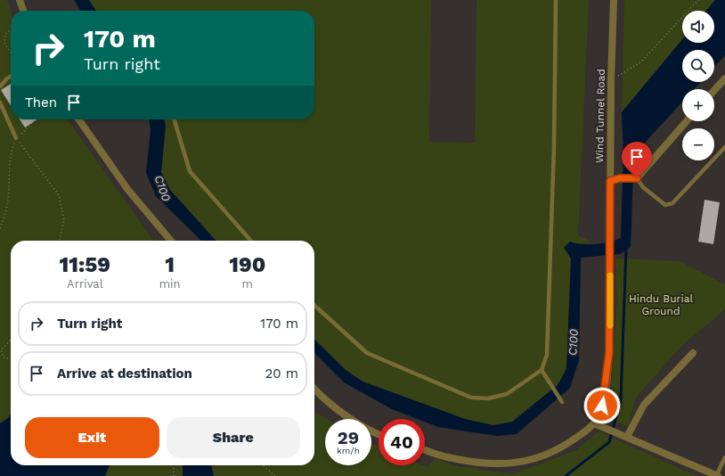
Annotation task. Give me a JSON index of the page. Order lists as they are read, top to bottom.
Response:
{
  "streets": {
    "street": ["Wind Tunnel Road"]
  },
  "water": ["C100"],
  "parks": ["Hindu Burial Ground"],
  "page": {
    "map_buttons": ["+", "−"],
    "turn": ["170 m", "Turn right"],
    "then": "Then",
    "eta": [
      "11:59",
      "Arrival",
      "1",
      "min",
      "190",
      "m"
    ],
    "list": [
      {
        "name": "Turn right",
        "value": "170 m"
      },
      {
        "name": "Arrive at destination",
        "value": "20 m"
      }
    ],
    "buttons": ["Exit", "Share"],
    "speed": "29 km/h",
    "limit": "40"
  }
}
